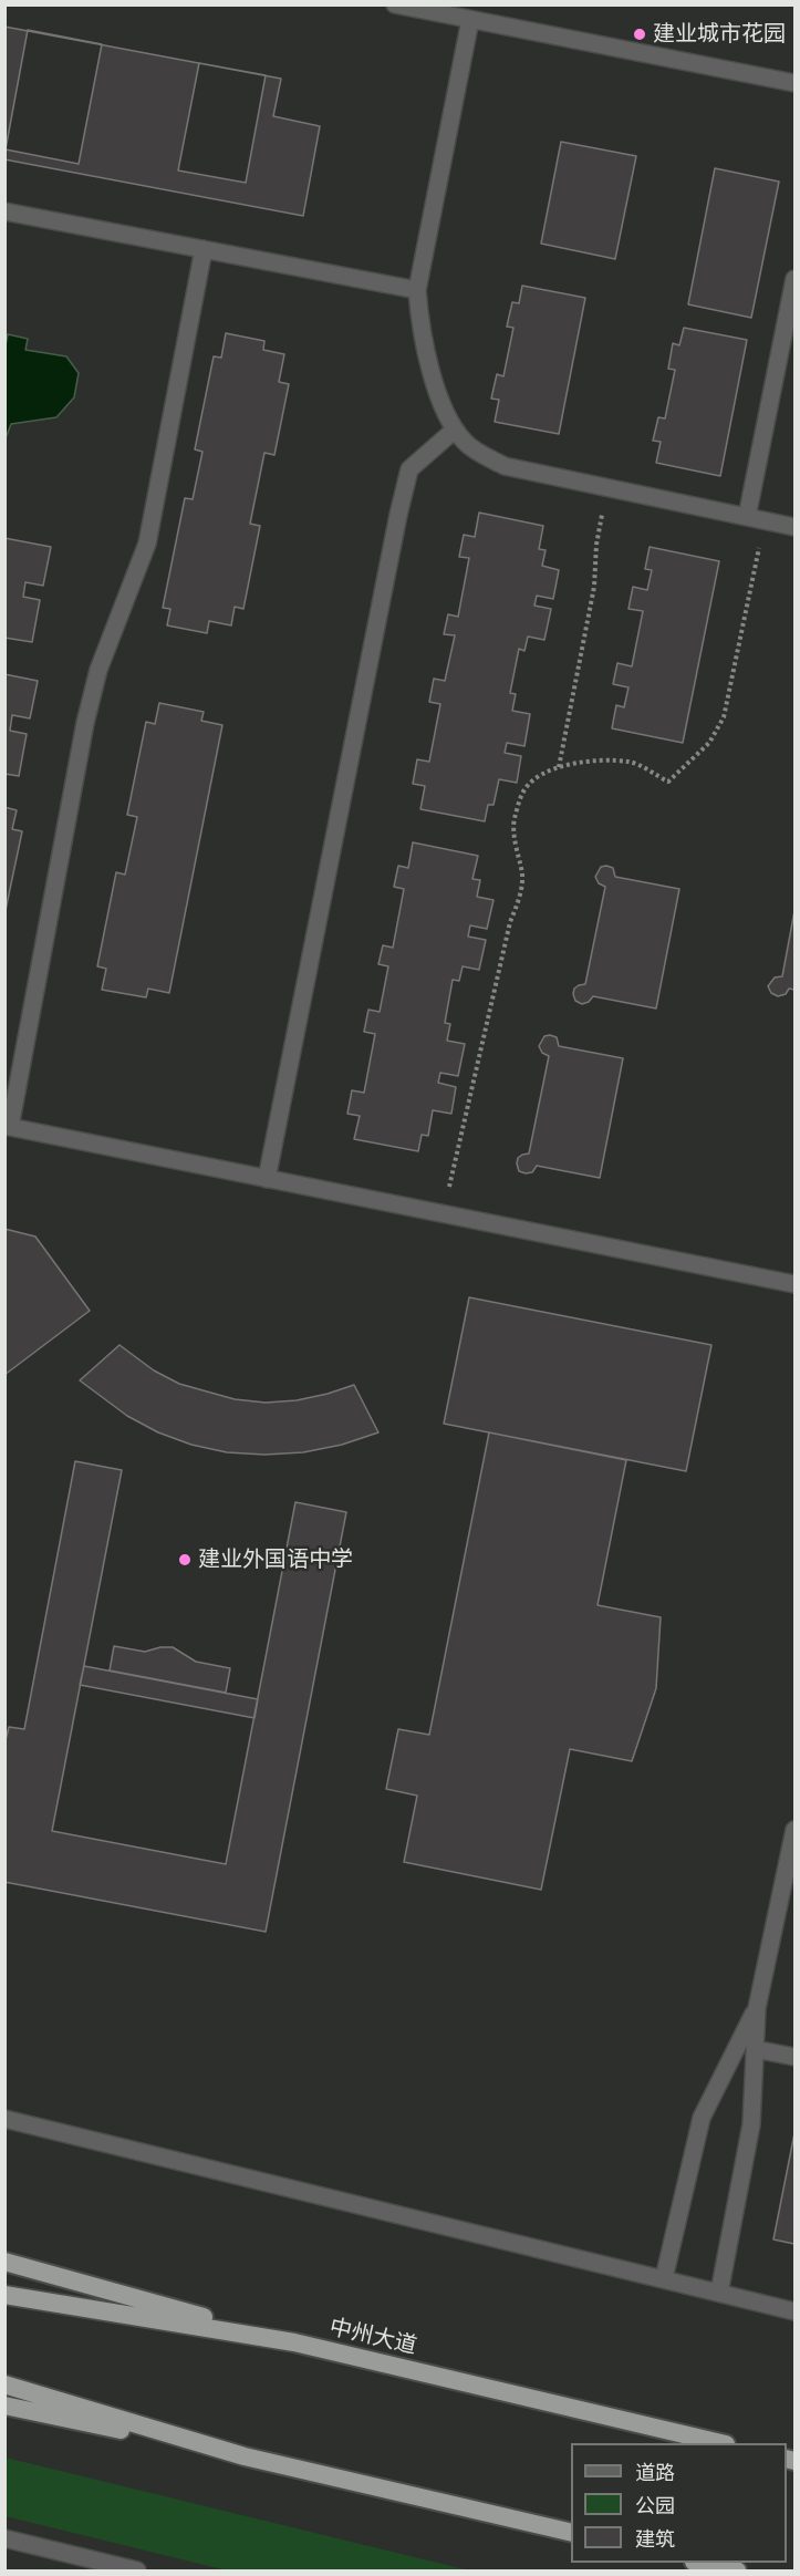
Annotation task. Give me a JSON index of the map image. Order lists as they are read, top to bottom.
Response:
{
  "streets": {
    "highway": ["中州大道"]
  },
  "places": ["建业城市花园", "建业外国语中学"],
  "legend": ["道路", "公园", "建筑"]
}
